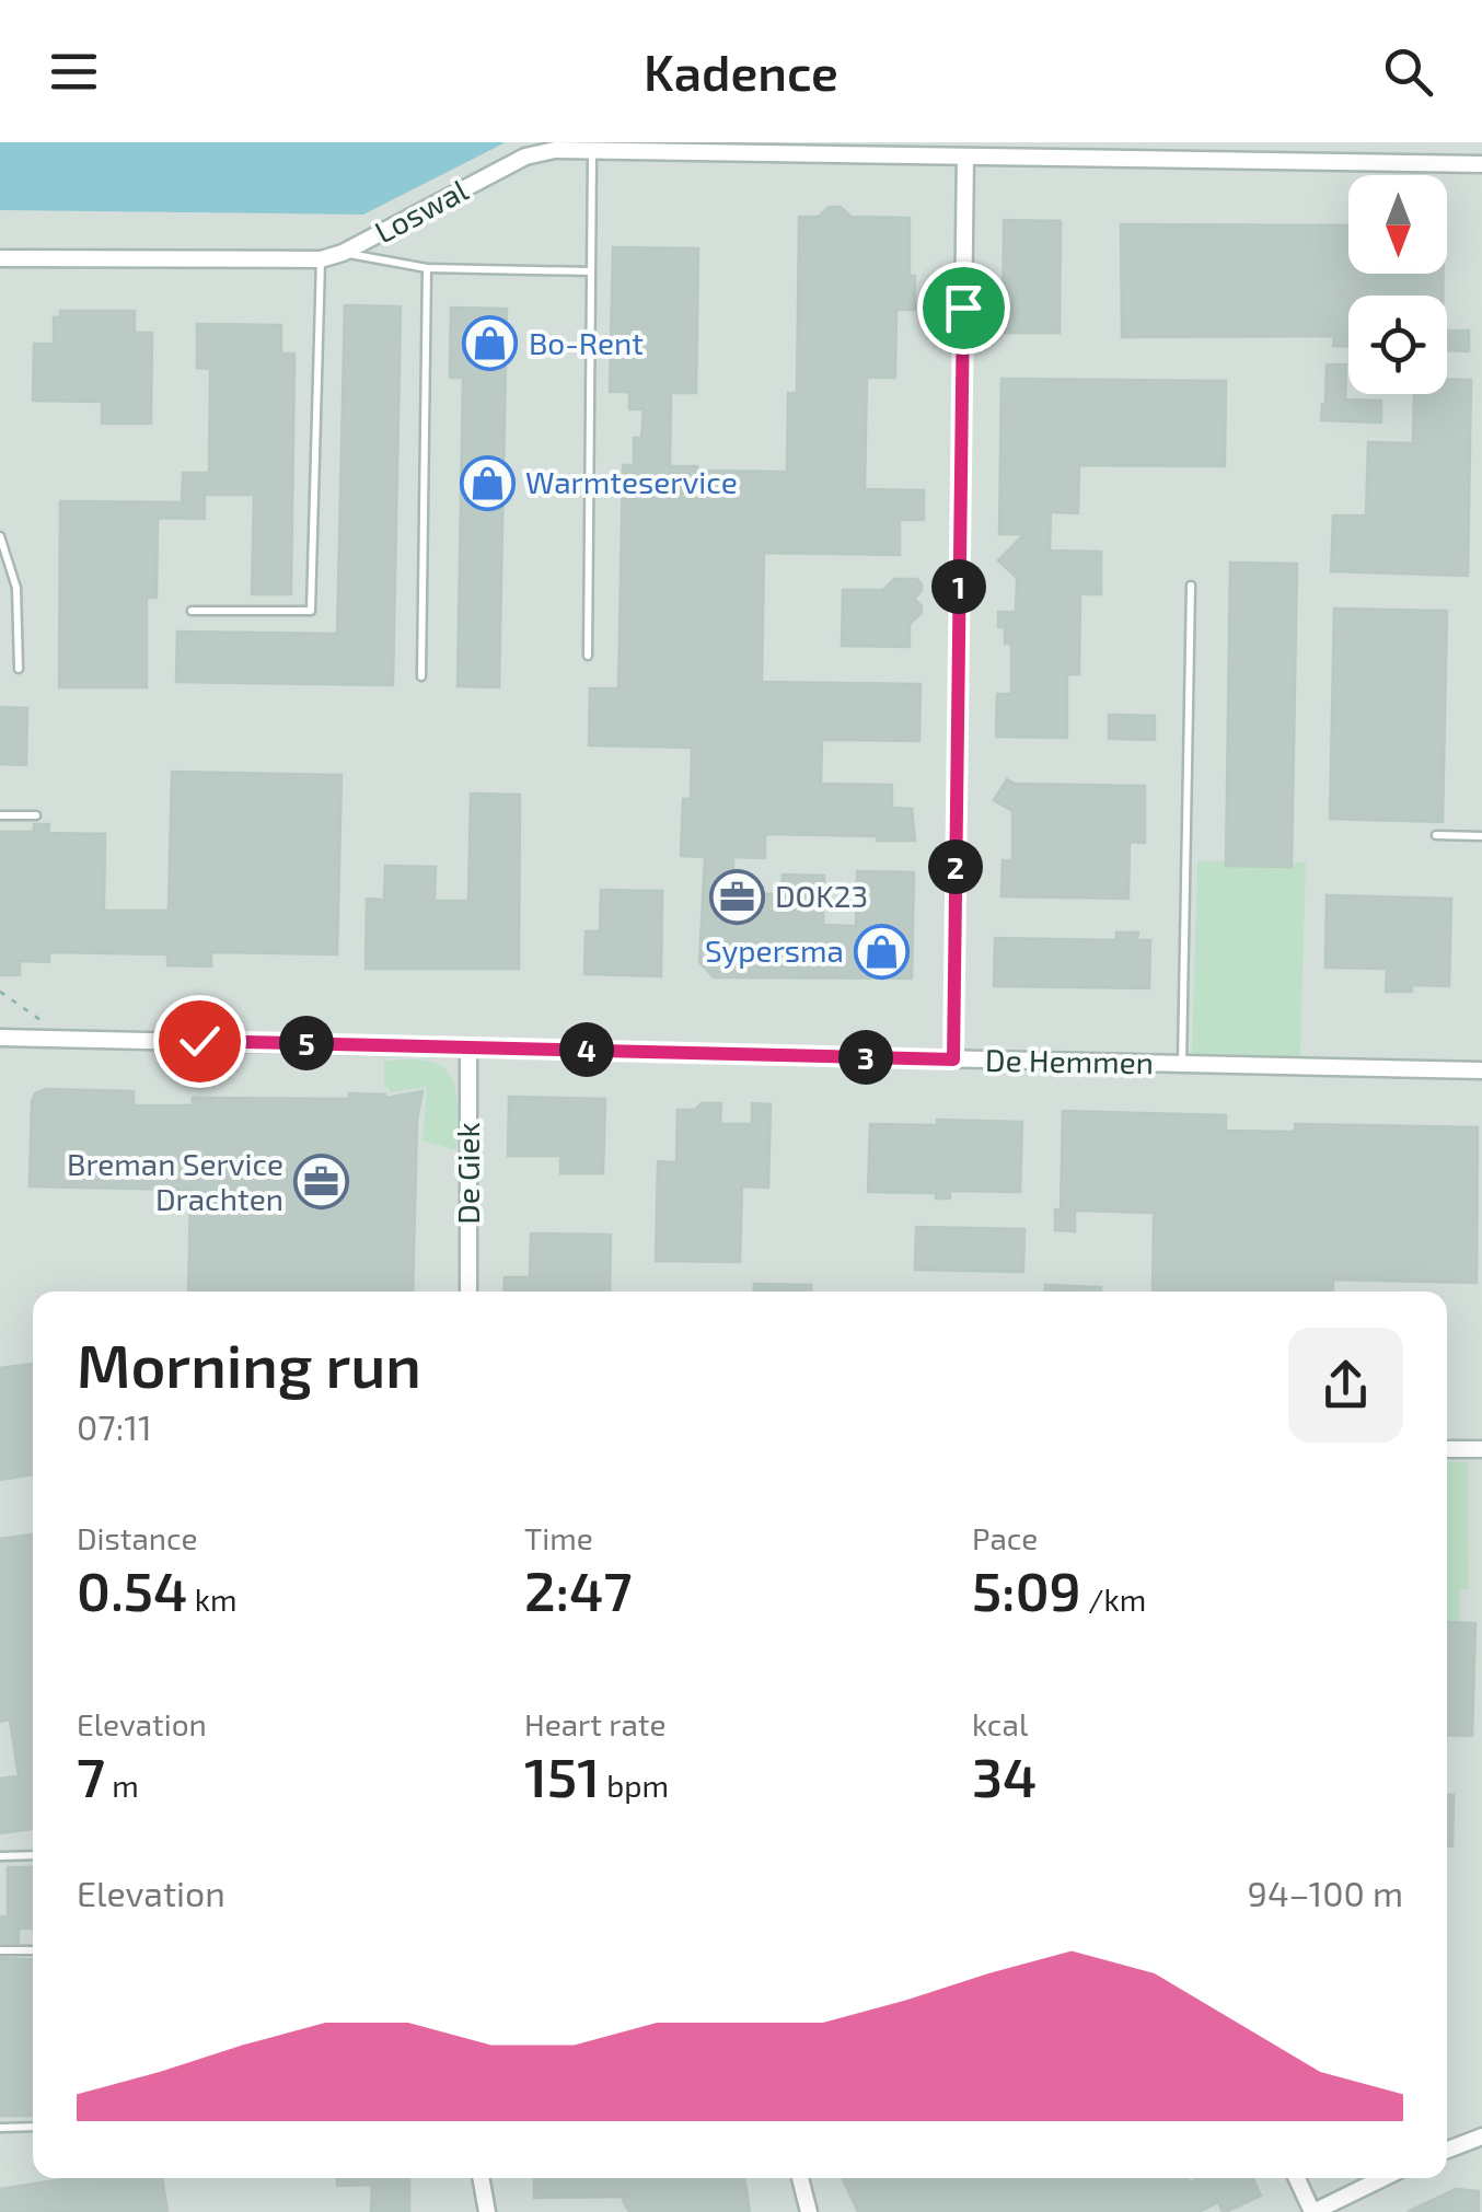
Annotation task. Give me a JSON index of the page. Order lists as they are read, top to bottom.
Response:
{
  "streets": {
    "street": ["Loswal", "De Hemmen", "De Giek"]
  },
  "crossings": [
    ["De Hemmen", "De Giek"]
  ],
  "places": {
    "shop": ["Bo-Rent", "Warmteservice", "Sypersma"],
    "office": ["DOK23", "Breman Service Drachten"]
  },
  "north": "bottom",
  "page": {
    "header": "Kadence",
    "pins": [
      "1",
      "2",
      "5",
      "4",
      "3"
    ],
    "heading": ["Morning run", "07:11"],
    "stats": [
      ["Distance", "0.54 km"],
      ["Time", "2:47"],
      ["Pace", "5:09 /km"],
      ["Elevation", "7 m"],
      ["Heart rate", "151 bpm"],
      ["kcal", "34"]
    ],
    "chart": ["Elevation", "94–100 m"]
  }
}
